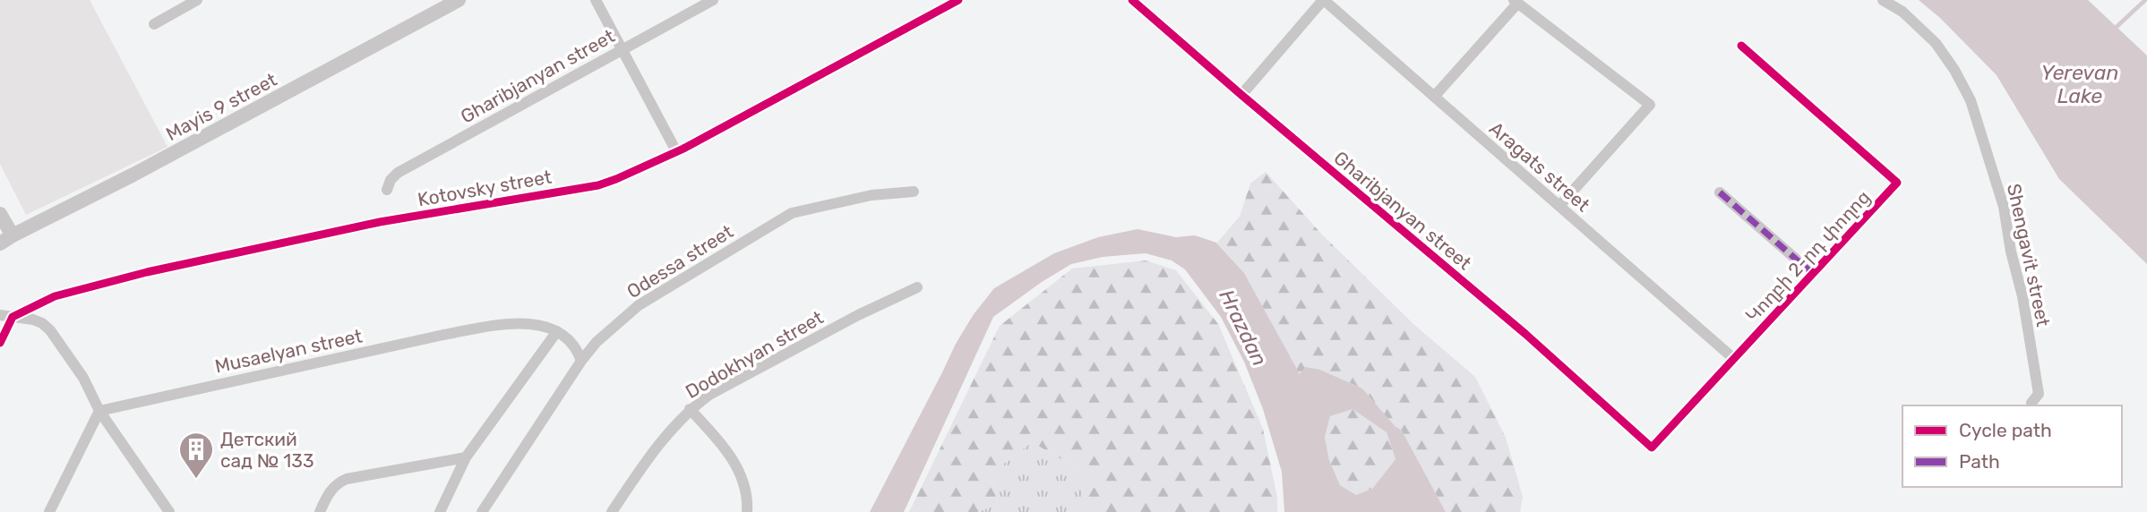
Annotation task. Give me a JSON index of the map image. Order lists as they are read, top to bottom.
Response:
{
  "streets": {
    "street": [
      "Gharibjanyan street",
      "Mayis 9 street",
      "Aragats street",
      "Kotovsky street",
      "Shengavit street",
      "Կողբի 2-րդ փողոց",
      "Odessa street",
      "Musaelyan street",
      "Dodokhyan street"
    ]
  },
  "crossings": [
    ["Gharibjanyan street", "Կողբի 2-րդ փողոց"],
    ["Aragats street", "Կողբի 2-րդ փողոց"]
  ],
  "water": ["Yerevan Lake", "Hrazdan"],
  "places": {
    "building": ["Детский сад № 133"]
  },
  "legend": ["Cycle path", "Path"]
}
